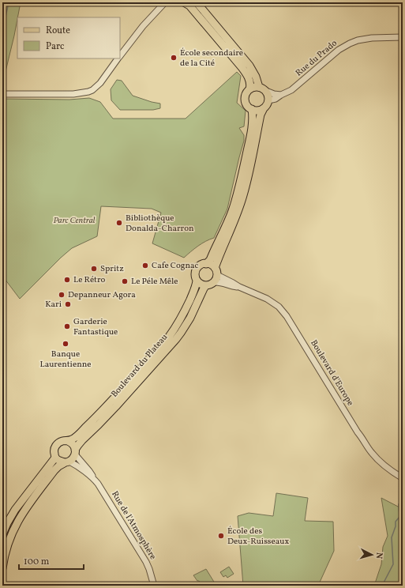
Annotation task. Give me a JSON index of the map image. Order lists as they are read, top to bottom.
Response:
{
  "streets": {
    "main road": ["Boulevard du Plateau"],
    "street": ["Rue du Prado", "Boulevard d'Europe", "Rue de l'Atmosphère"]
  },
  "crossings": [
    ["Boulevard du Plateau", "Boulevard d'Europe"],
    ["Boulevard du Plateau", "Rue de l'Atmosphère"]
  ],
  "parks": ["Parc Central"],
  "places": [
    "École secondaire de la Cité",
    "Bibliothèque Donalda-Charron",
    "Cafe Cognac",
    "Spritz",
    "Le Rétro",
    "Le Péle Mêle",
    "Depanneur Agora",
    "Kari",
    "Garderie Fantastique",
    "Banque Laurentienne",
    "École des Deux-Ruisseaux"
  ],
  "legend": ["Route", "Parc"],
  "scale_bar": "100 m",
  "north": "right"
}
